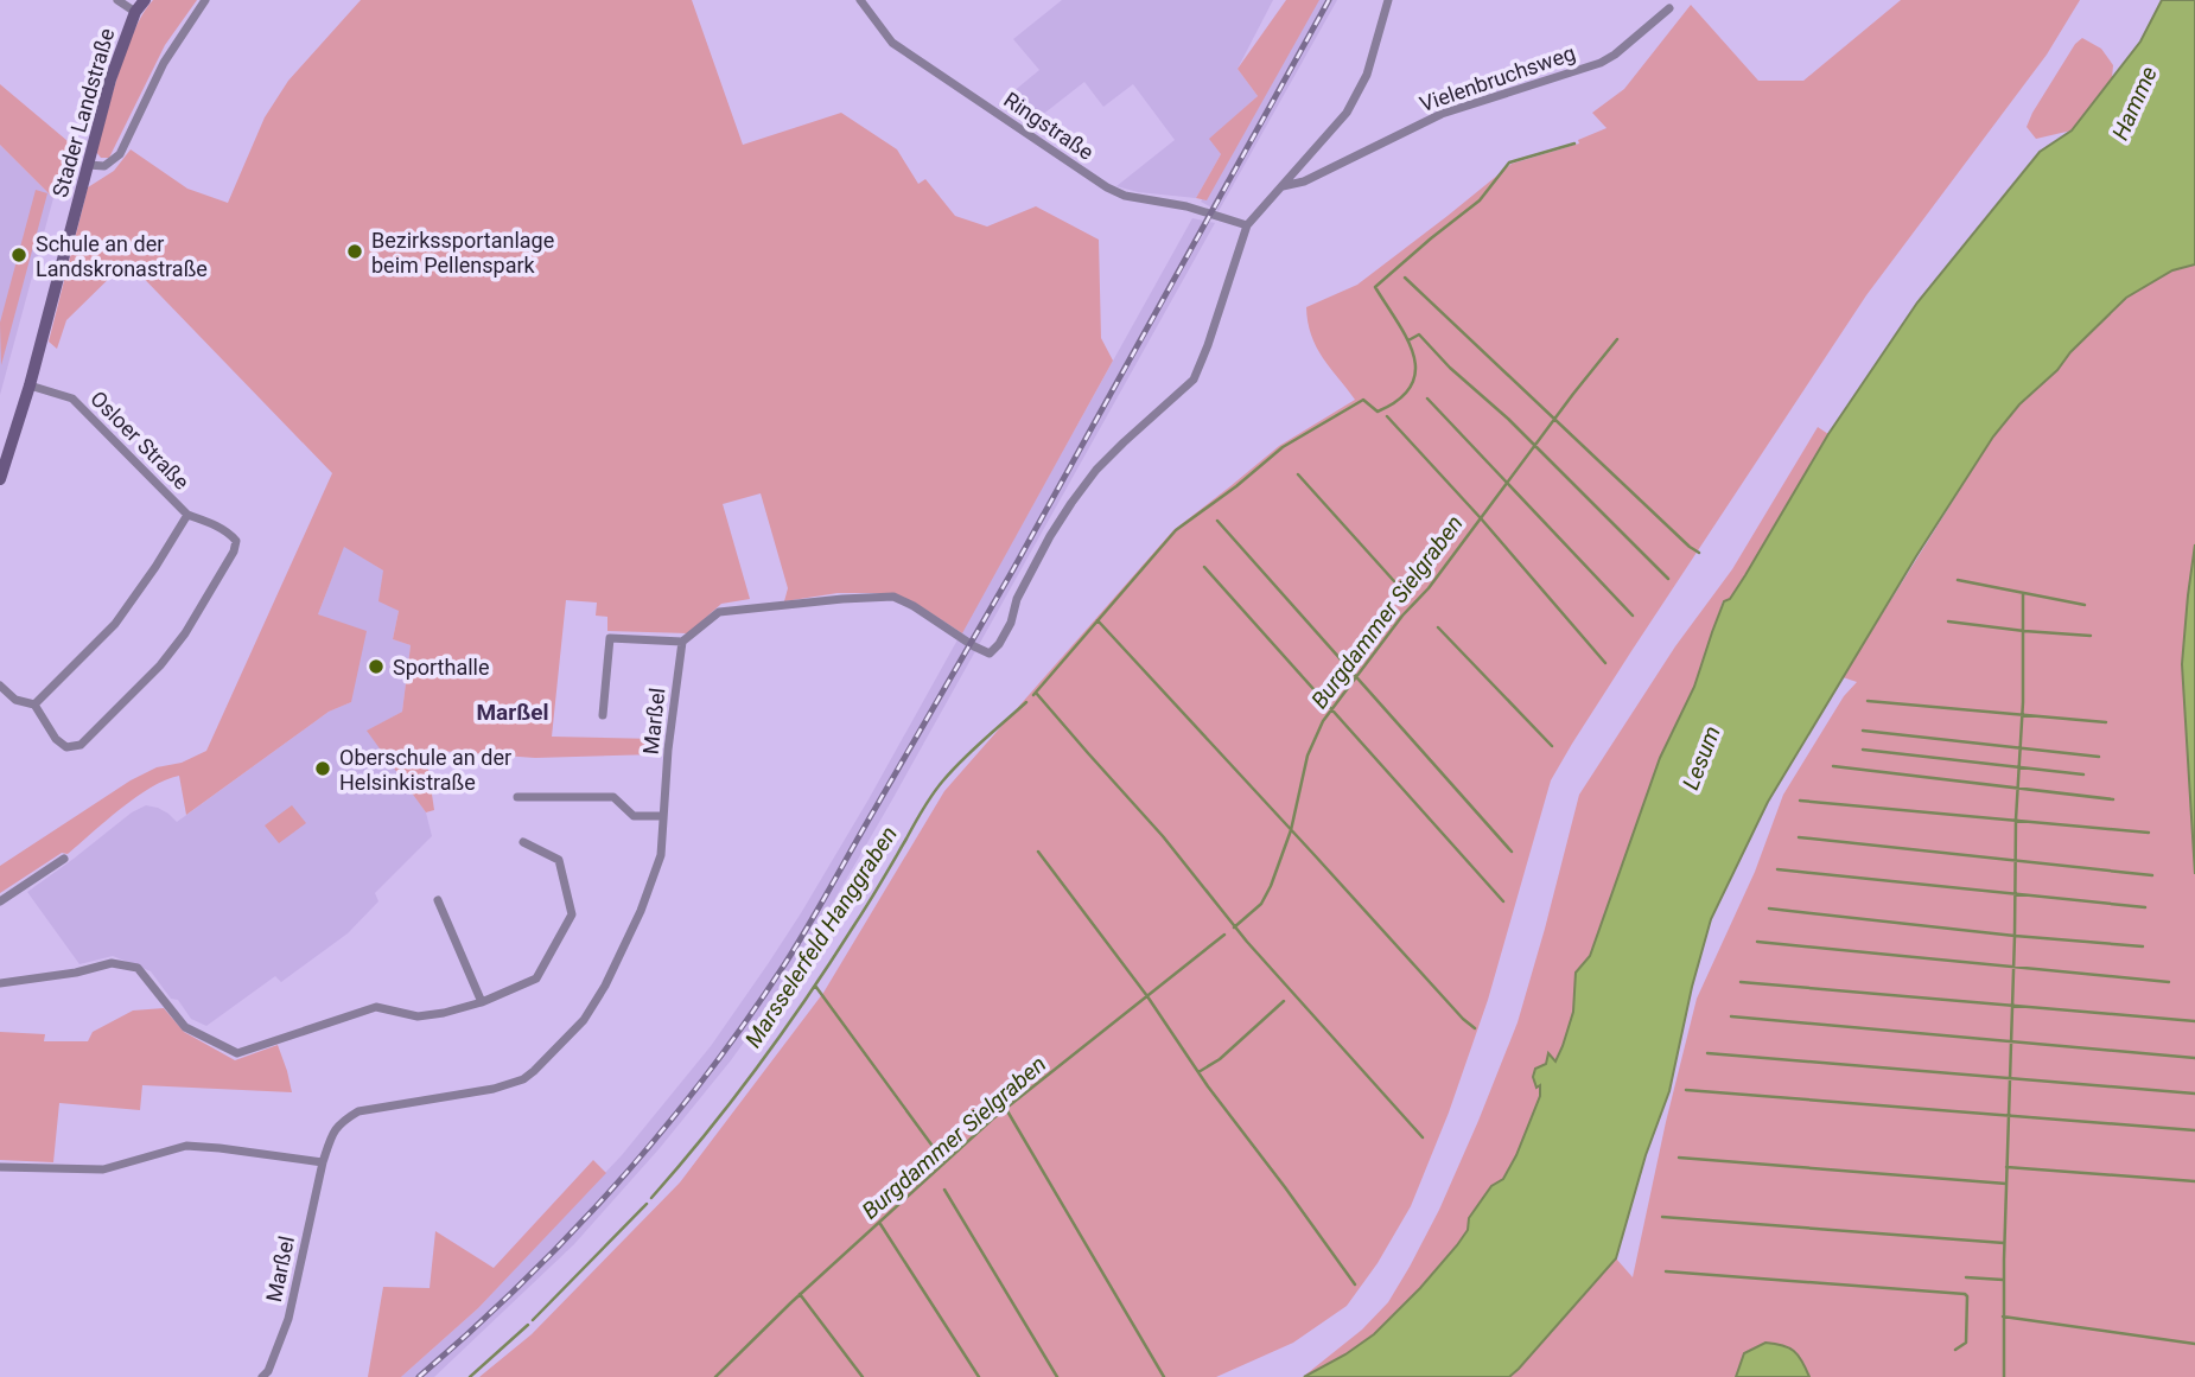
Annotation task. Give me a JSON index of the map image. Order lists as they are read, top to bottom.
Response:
{
  "streets": {
    "street": [
      "Vielenbruchsweg",
      "Stader Landstraße",
      "Ringstraße",
      "Osloer Straße",
      "Marßel"
    ]
  },
  "crossings": [
    ["Stader Landstraße", "Osloer Straße"]
  ],
  "districts": ["Marßel"],
  "water": [
    "Hamme",
    "Burgdammer Sielgraben",
    "Lesum",
    "Marsselerfeld Hanggraben"
  ],
  "places": [
    "Bezirkssportanlage beim Pellenspark",
    "Schule an der Landskronastraße",
    "Sporthalle",
    "Oberschule an der Helsinkistraße"
  ]
}
